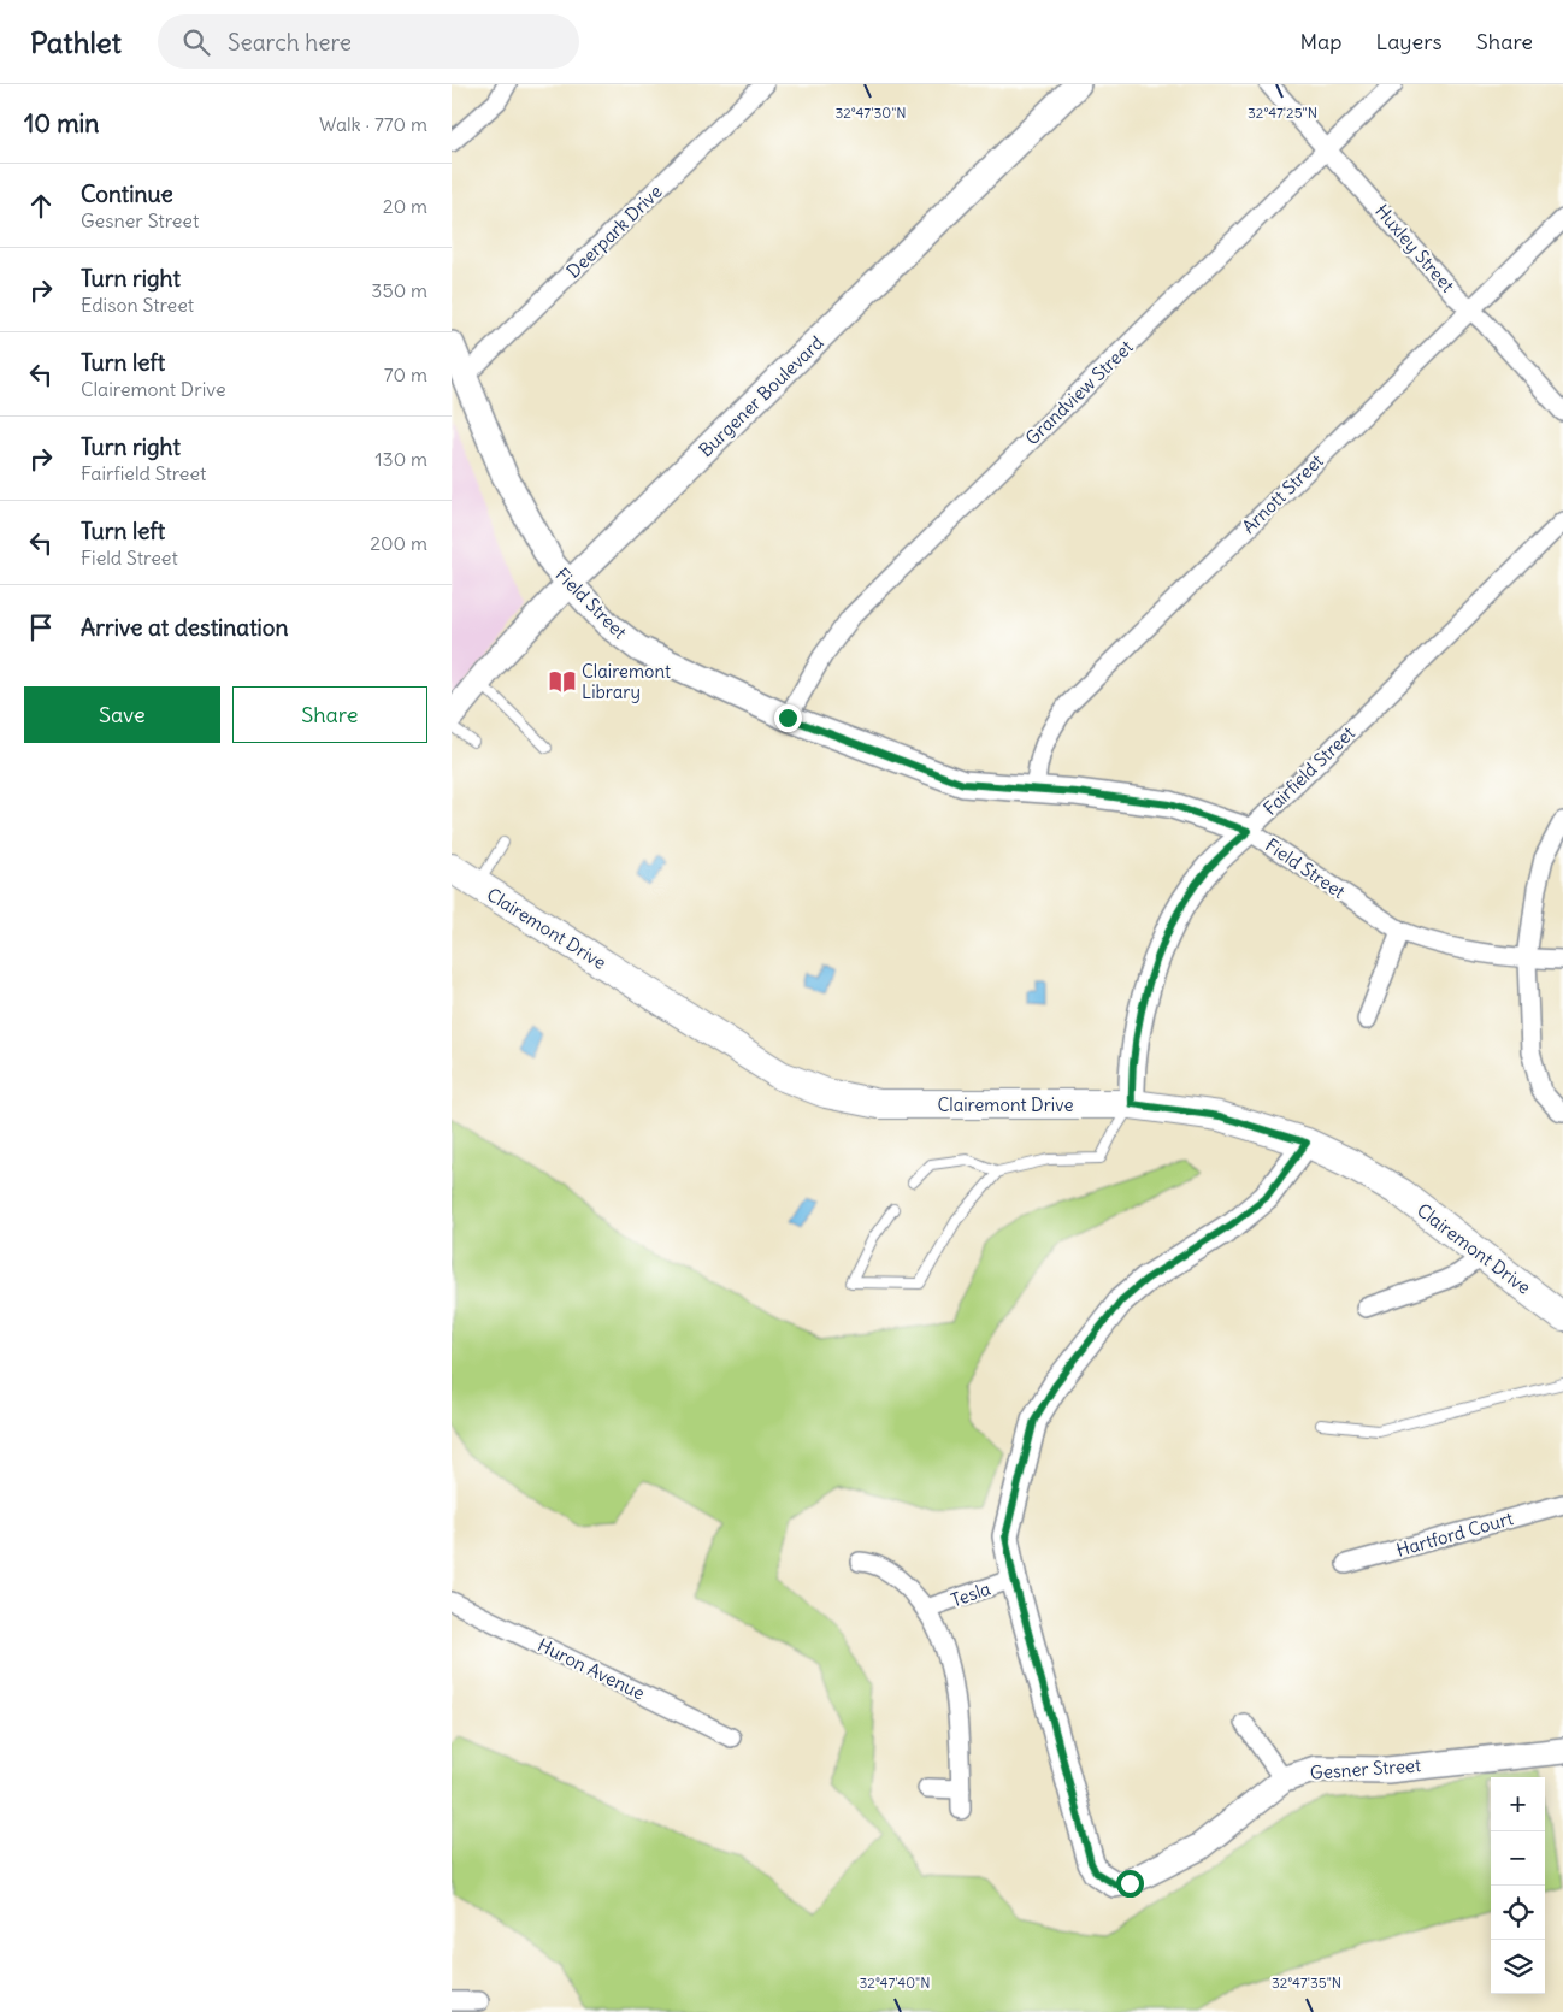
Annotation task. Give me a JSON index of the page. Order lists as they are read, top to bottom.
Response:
{
  "streets": {
    "main road": ["Clairemont Drive"],
    "street": [
      "Deerpark Drive",
      "Huxley Street",
      "Grandview Street",
      "Burgener Boulevard",
      "Arnott Street",
      "Field Street",
      "Fairfield Street",
      "Hartford Court",
      "Tesla",
      "Huron Avenue",
      "Gesner Street"
    ]
  },
  "crossings": [
    ["Deerpark Drive", "Field Street"],
    ["Huxley Street", "Grandview Street"],
    ["Huxley Street", "Arnott Street"],
    ["Grandview Street", "Field Street"],
    ["Burgener Boulevard", "Field Street"],
    ["Arnott Street", "Field Street"],
    ["Field Street", "Fairfield Street"],
    ["Fairfield Street", "Clairemont Drive"],
    ["Tesla", "Gesner Street"]
  ],
  "places": {
    "library": ["Clairemont Library"]
  },
  "page": {
    "header": "Pathlet",
    "search": "Search here",
    "nav": ["Map", "Layers", "Share"],
    "heading": ["10 min", "Walk · 770 m"],
    "list": [
      ["Continue", "Gesner Street", "20 m"],
      ["Turn right", "Edison Street", "350 m"],
      ["Turn left", "Clairemont Drive", "70 m"],
      ["Turn right", "Fairfield Street", "130 m"],
      ["Turn left", "Field Street", "200 m"],
      "Arrive at destination"
    ],
    "buttons": ["Save", "Share"],
    "map_buttons": ["+", "−"]
  },
  "coordinates": [
    "32°47'30\"N",
    "32°47'25\"N",
    "32°47'40\"N",
    "32°47'35\"N"
  ]
}
